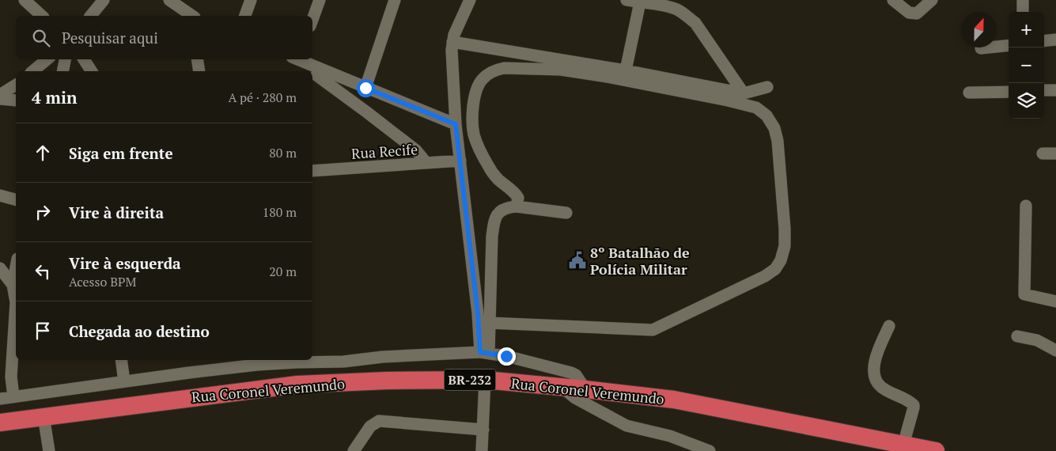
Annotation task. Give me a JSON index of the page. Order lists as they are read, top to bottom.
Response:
{
  "streets": {
    "highway": ["BR-232", "Rua Coronel Veremundo"],
    "street": ["Rua Recife"]
  },
  "places": {
    "public building": ["8º Batalhão de Polícia Militar"]
  },
  "north": "top",
  "page": {
    "map_buttons": ["+", "−"],
    "search": "Pesquisar aqui",
    "heading": ["4 min", "A pé · 280 m"],
    "list": [
      ["Siga em frente", "80 m"],
      ["Vire à direita", "180 m"],
      ["Vire à esquerda", "Acesso BPM", "20 m"],
      "Chegada ao destino"
    ]
  }
}
